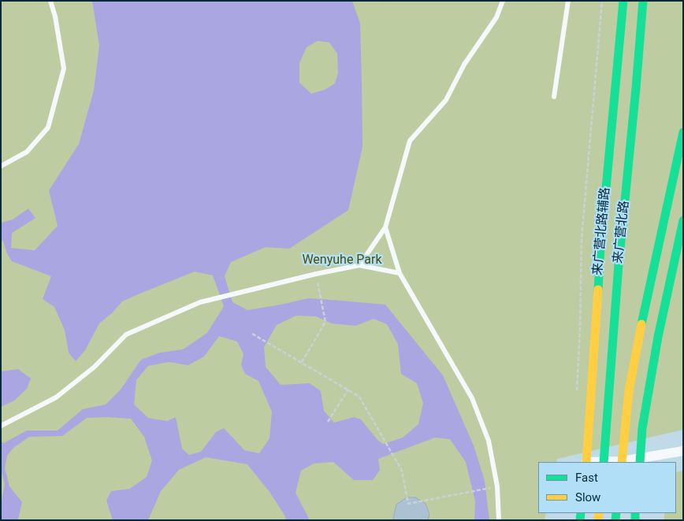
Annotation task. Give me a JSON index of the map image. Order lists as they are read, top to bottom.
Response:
{
  "streets": {
    "main road": ["来广营北路辅路", "来广营北路"]
  },
  "parks": ["Wenyuhe Park"],
  "legend": ["Fast", "Slow"]
}
